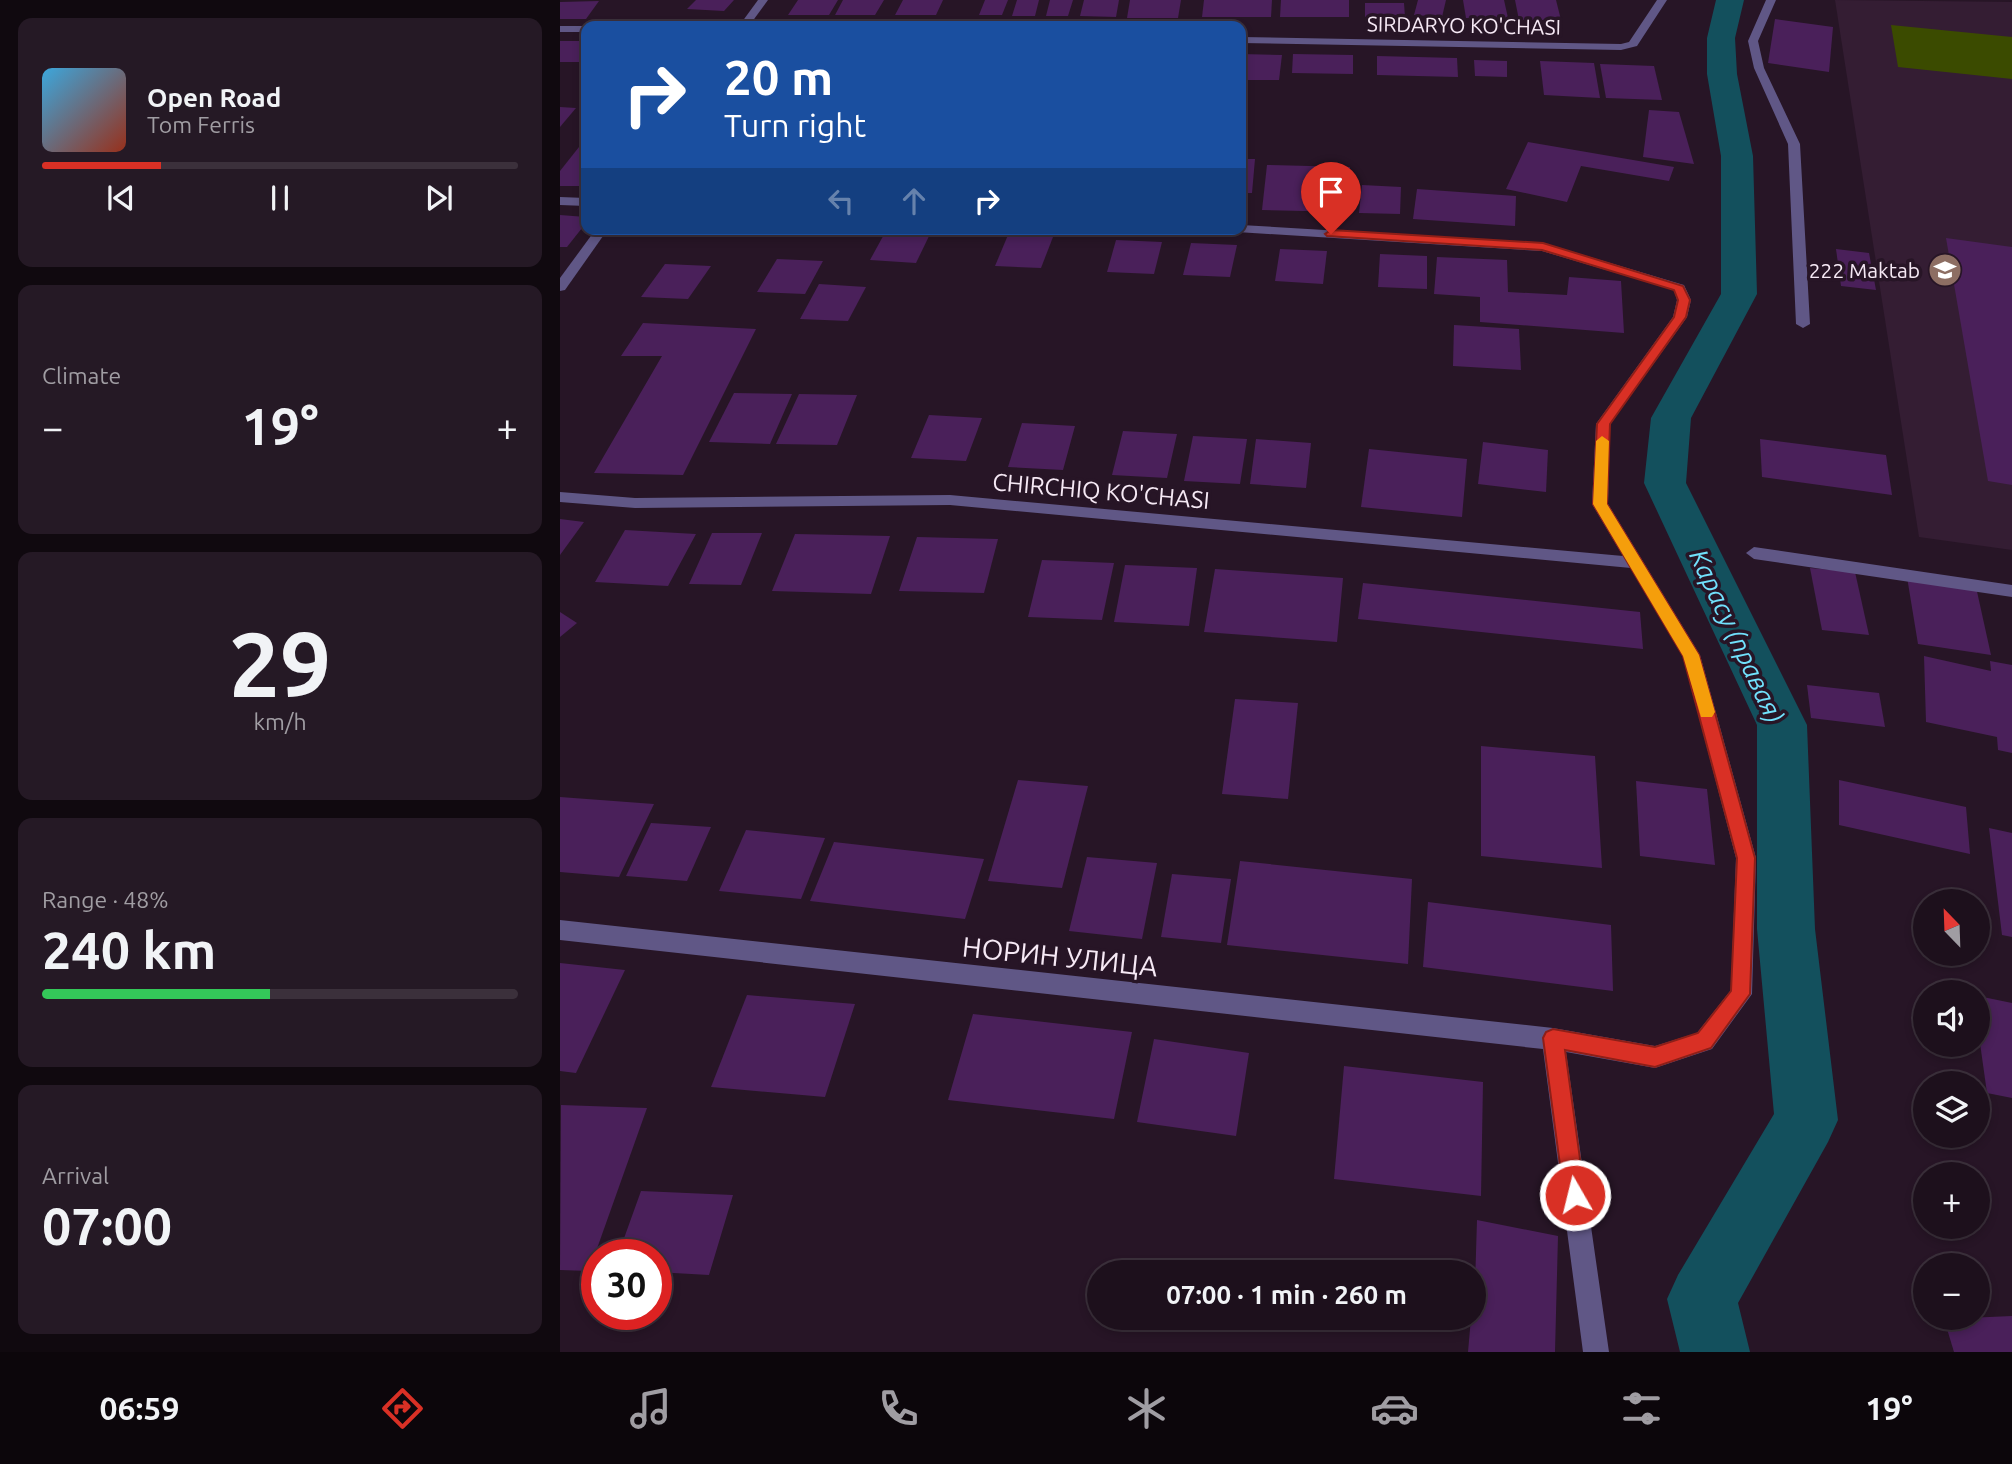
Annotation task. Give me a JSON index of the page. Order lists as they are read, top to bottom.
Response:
{
  "streets": {
    "street": ["SIRDARYO KO'CHASI", "CHIRCHIQ KO'CHASI", "НОРИН УЛИЦА"]
  },
  "crossings": [
    ["CHIRCHIQ KO'CHASI", "НОРИН УЛИЦА"]
  ],
  "water": ["Карасу (правая)"],
  "places": {
    "school or university": ["222 Maktab"]
  },
  "north": "top left",
  "page": {
    "turn": ["20 m", "Turn right"],
    "song": ["Open Road", "Tom Ferris"],
    "tile": [
      "Climate",
      ["29", "km/h"],
      ["Range · 48%", "240 km"],
      ["Arrival", "07:00"]
    ],
    "heat": ["−", "19°", "+"],
    "map_buttons": ["+", "−"],
    "limit": "30",
    "trip": "07:00 · 1 min · 260 m",
    "tabs": ["06:59", "19°"]
  }
}
